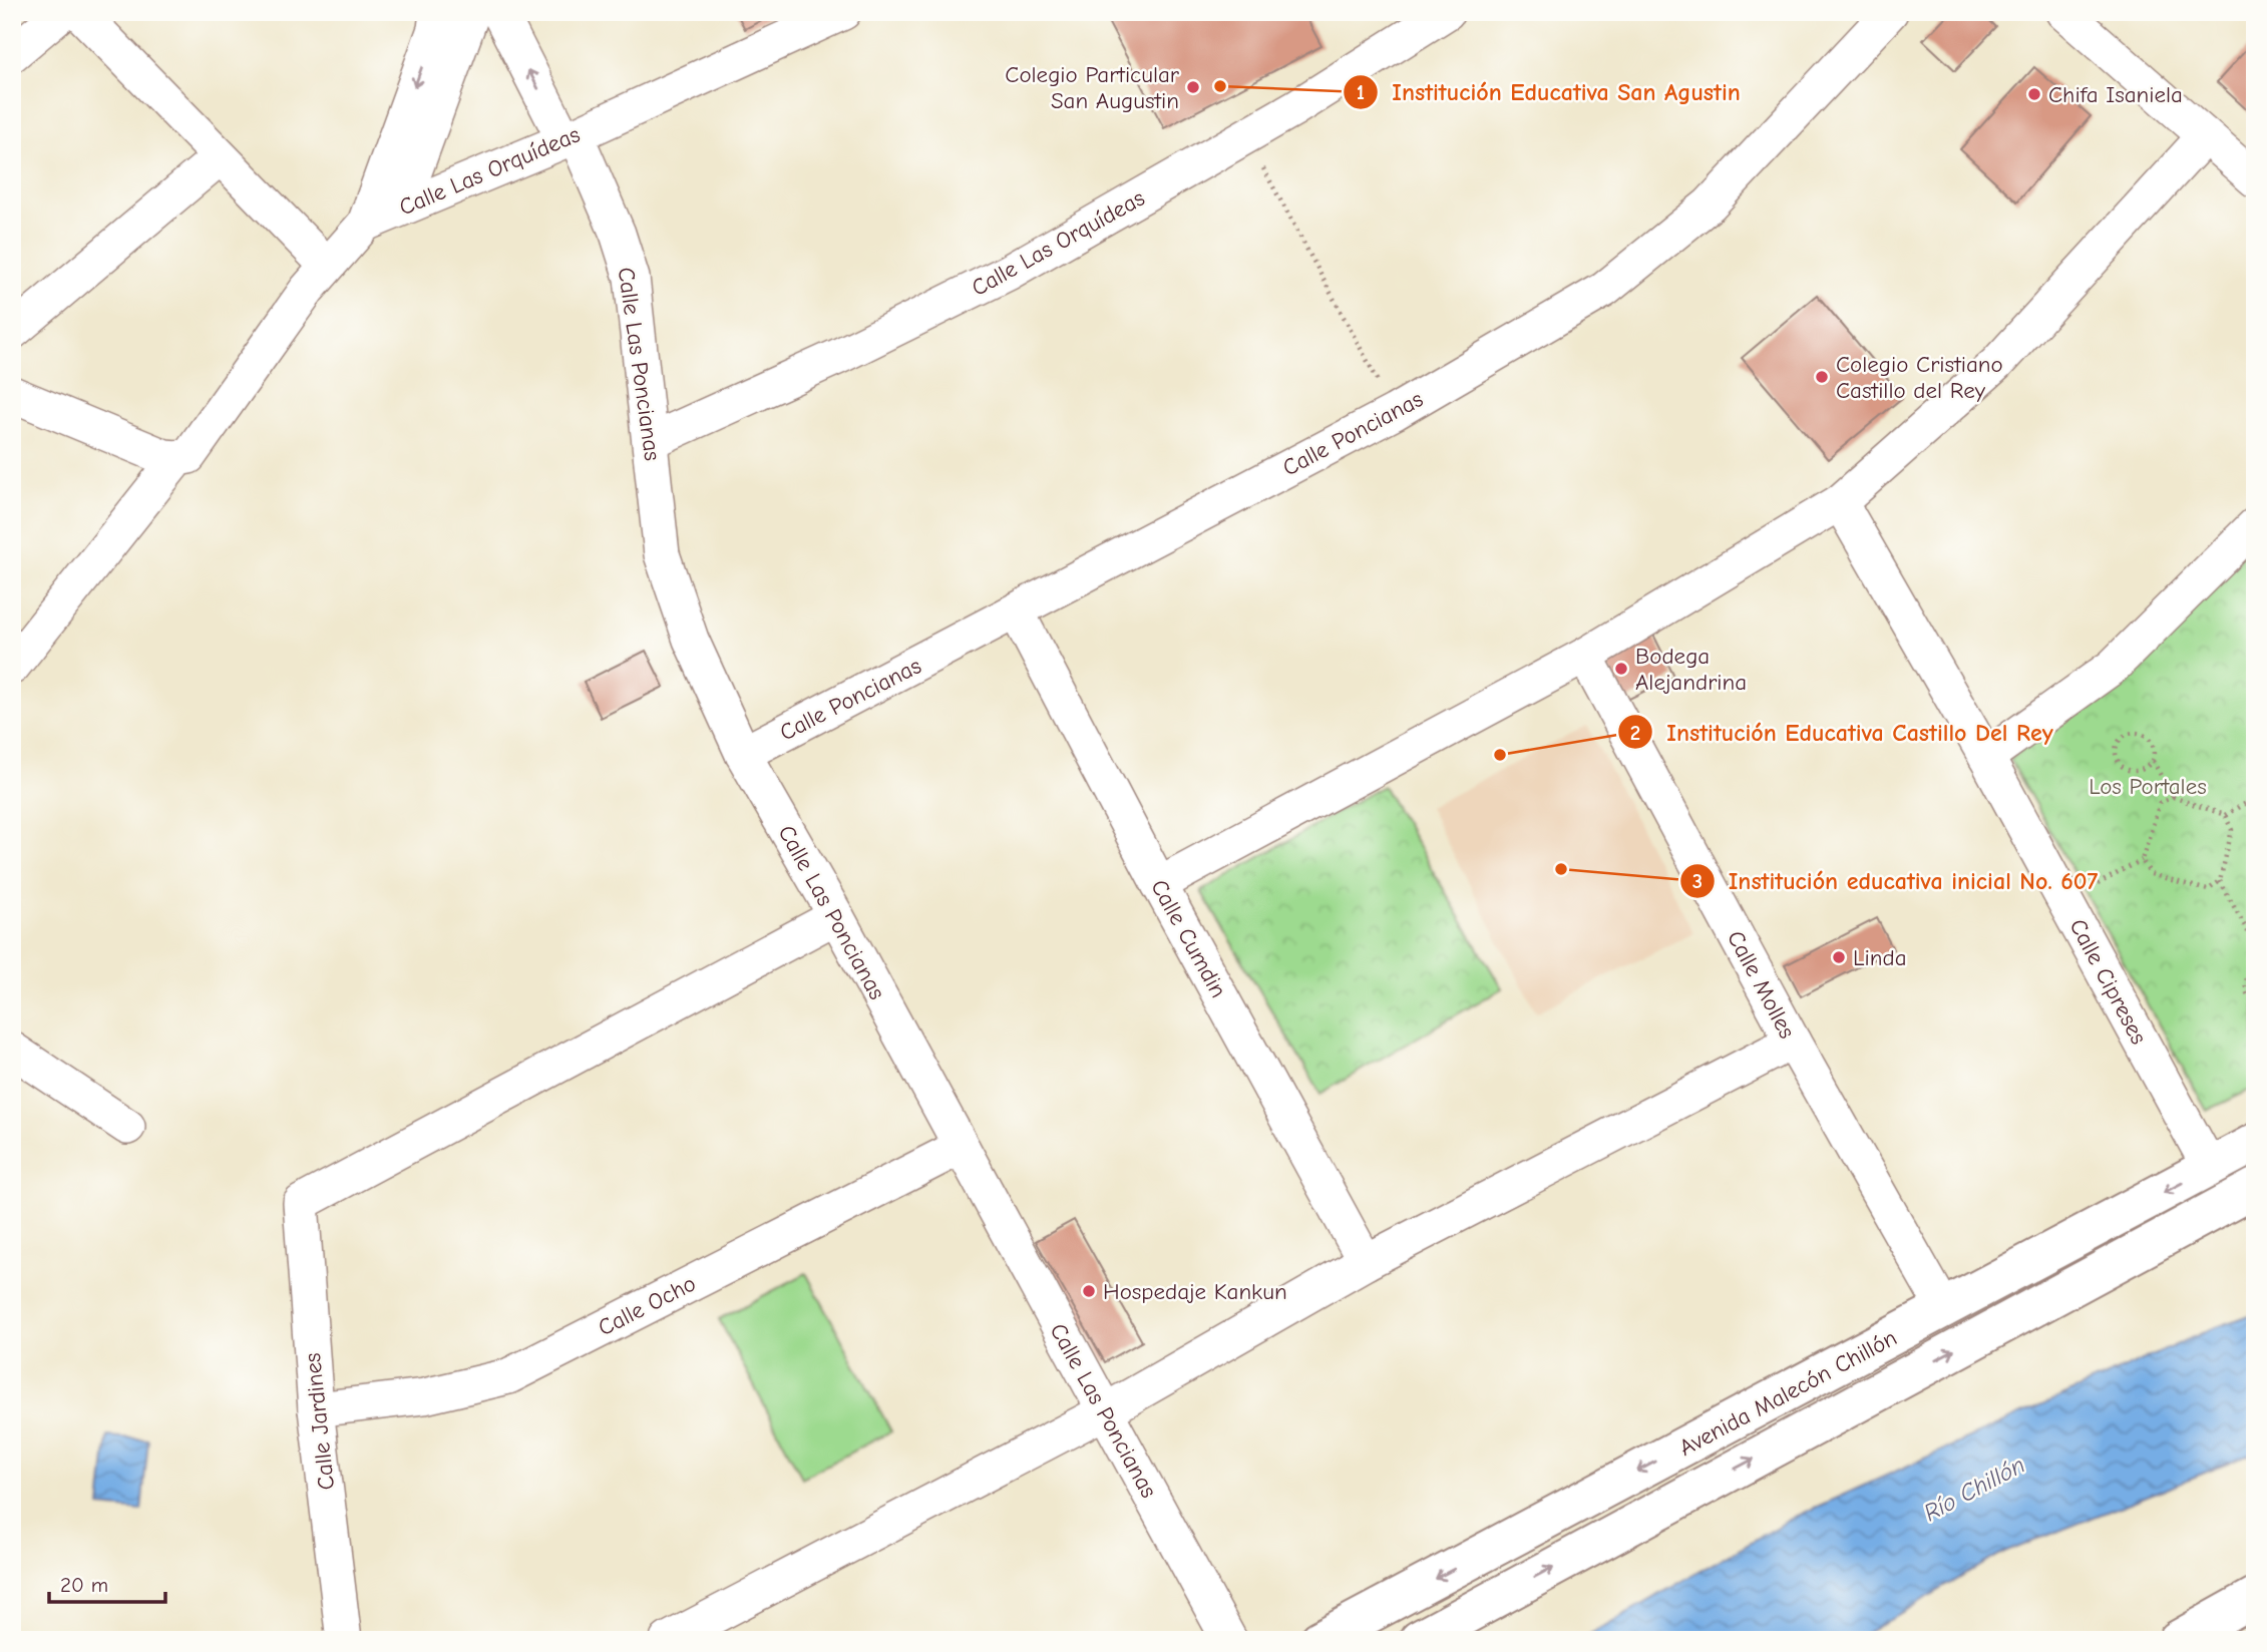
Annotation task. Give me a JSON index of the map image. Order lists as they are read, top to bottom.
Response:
{
  "streets": {
    "street": [
      "Calle Las Orquídeas",
      "Calle Las Poncianas",
      "Calle Poncianas",
      "Calle Cumdin",
      "Calle Cipreses",
      "Calle Molles",
      "Calle Ocho",
      "Avenida Malecón Chillón",
      "Calle Jardines"
    ]
  },
  "crossings": [
    ["Calle Las Orquídeas", "Calle Las Poncianas"],
    ["Calle Las Poncianas", "Calle Poncianas"],
    ["Calle Las Poncianas", "Calle Ocho"],
    ["Calle Las Poncianas", "Calle Jardines"],
    ["Calle Poncianas", "Calle Cumdin"],
    ["Calle Cipreses", "Avenida Malecón Chillón"],
    ["Calle Molles", "Avenida Malecón Chillón"],
    ["Calle Ocho", "Calle Jardines"]
  ],
  "water": ["Río Chillón"],
  "parks": ["Los Portales"],
  "places": [
    "Institución Educativa San Agustin",
    "Colegio Particular San Augustin",
    "Chifa Isaniela",
    "Colegio Cristiano Castillo del Rey",
    "Bodega Alejandrina",
    "Institución Educativa Castillo Del Rey",
    "Institución educativa inicial No. 607",
    "Linda",
    "Hospedaje Kankun"
  ],
  "scale_bar": "20 m"
}
